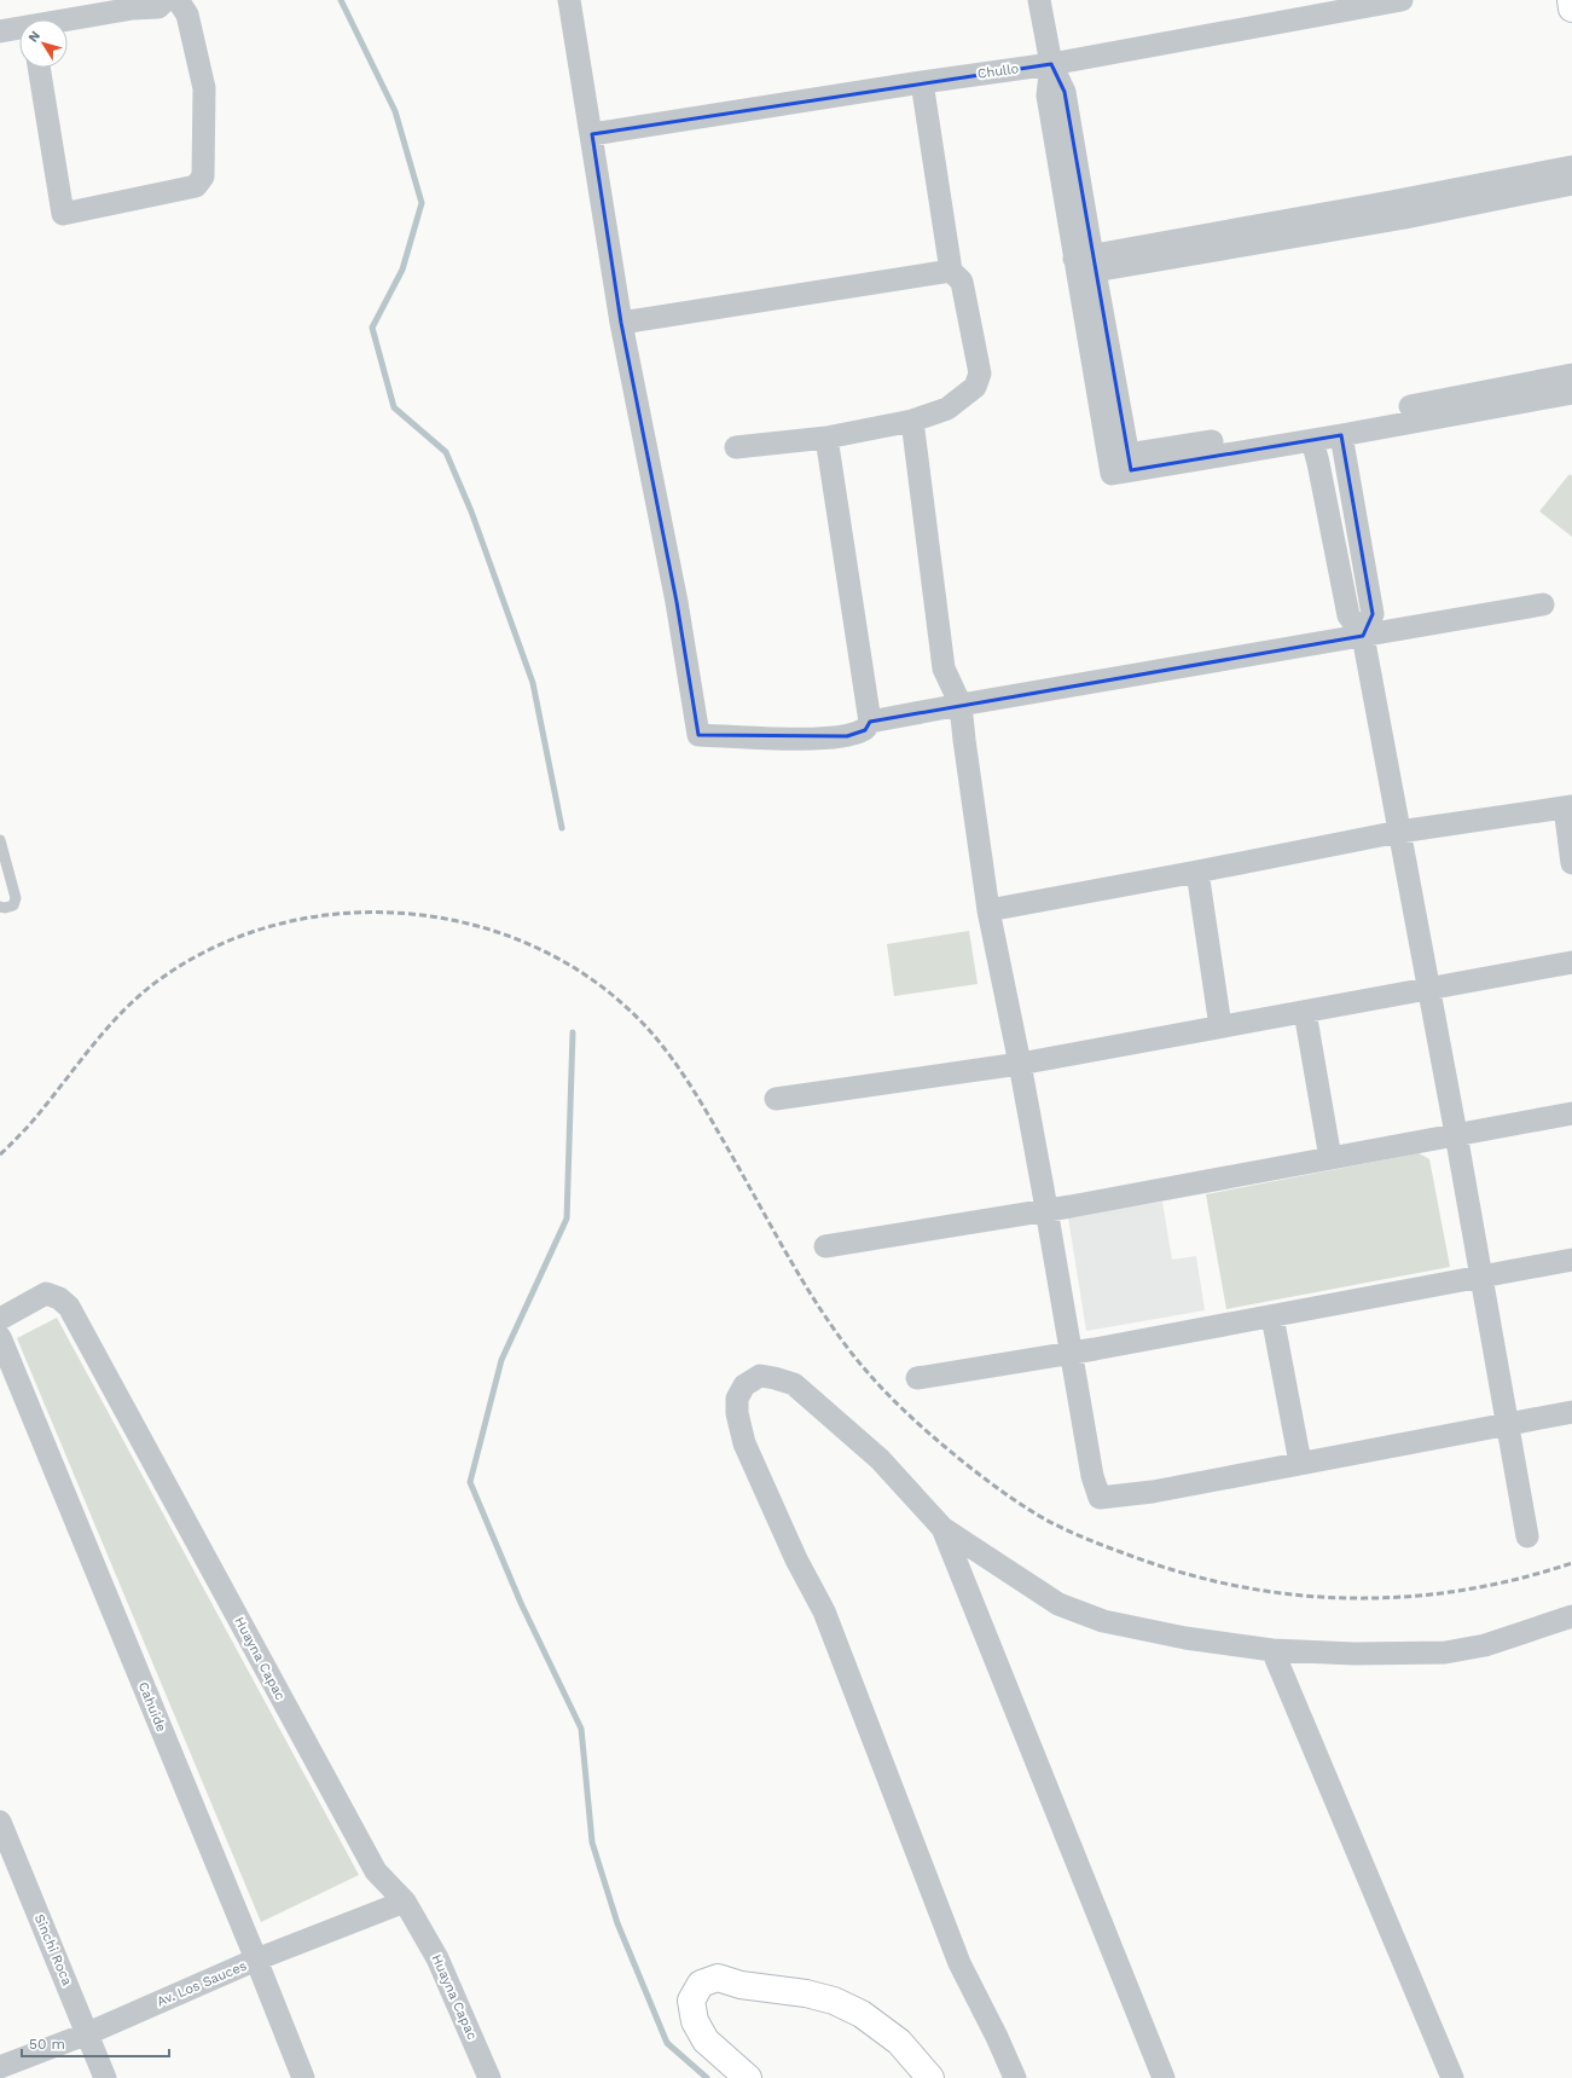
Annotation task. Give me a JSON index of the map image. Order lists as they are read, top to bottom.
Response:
{
  "streets": {
    "street": [
      "Chullo",
      "Huayna Capac",
      "Cahuide",
      "Sinchi Roca",
      "Av. Los Sauces"
    ]
  },
  "crossings": [
    ["Huayna Capac", "Av. Los Sauces"],
    ["Cahuide", "Av. Los Sauces"],
    ["Sinchi Roca", "Av. Los Sauces"]
  ],
  "scale_bar": "50 m",
  "north": "top left"
}
